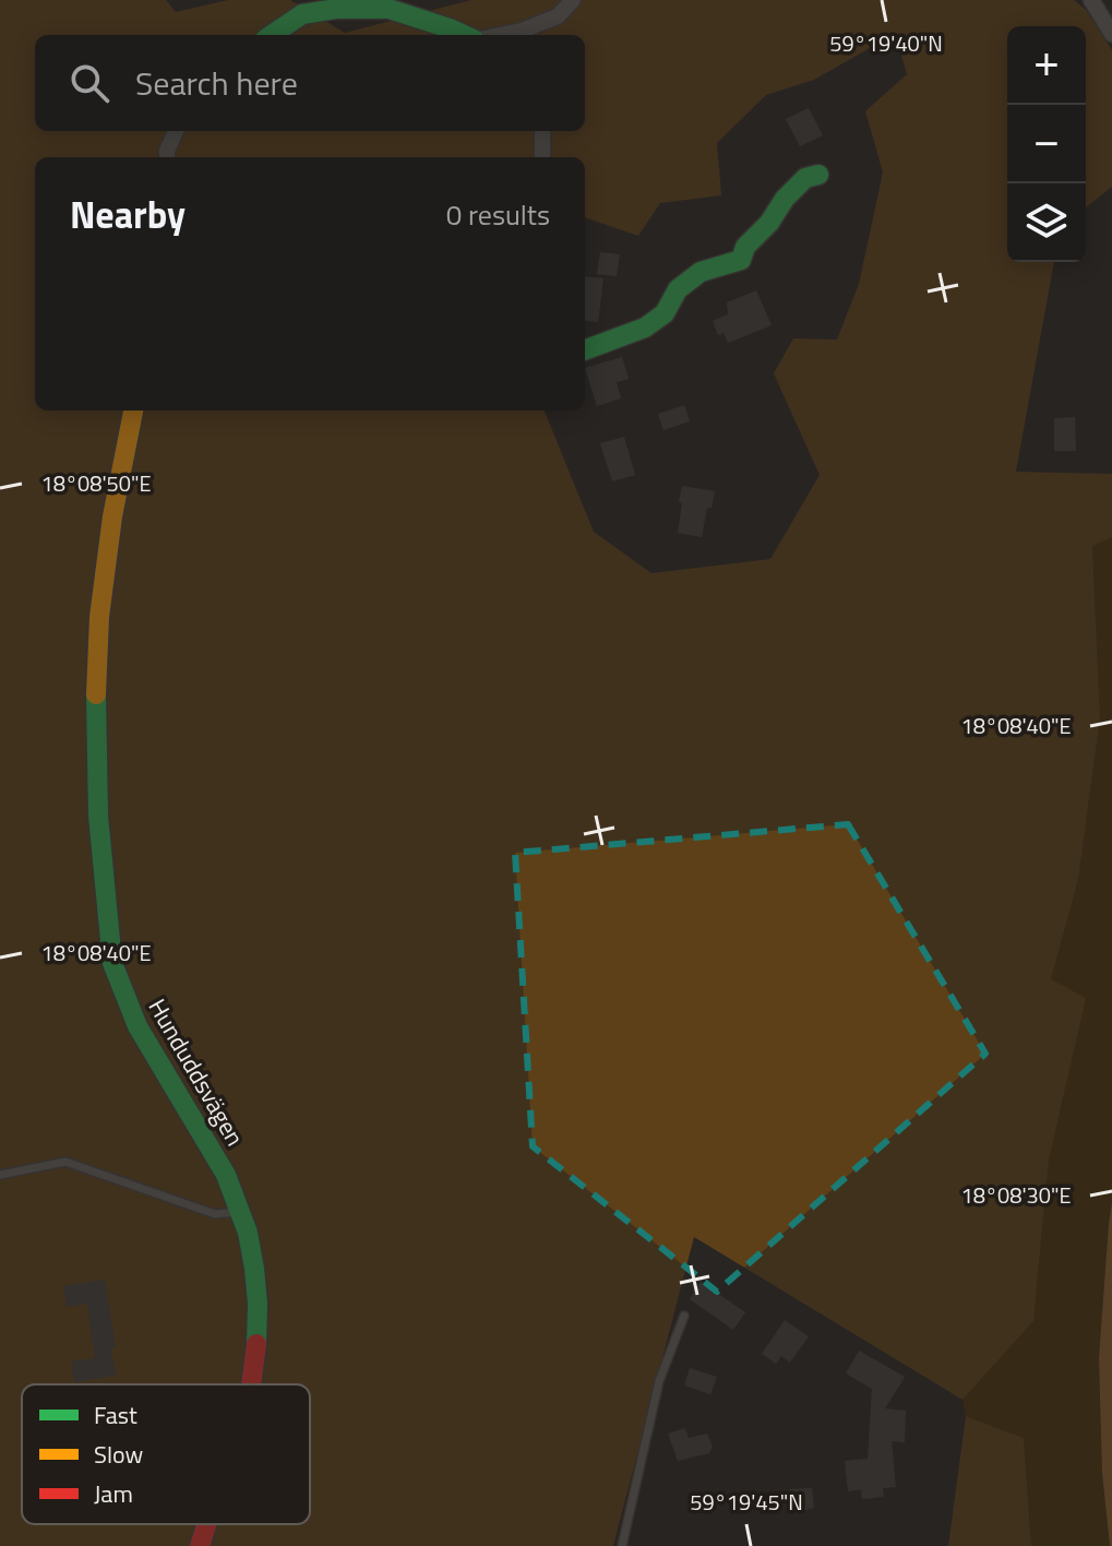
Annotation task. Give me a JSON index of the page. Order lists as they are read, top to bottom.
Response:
{
  "streets": {
    "street": ["Hunduddsvägen"]
  },
  "legend": ["Fast", "Slow", "Jam"],
  "page": {
    "map_buttons": ["+", "−"],
    "search": "Search here",
    "heading": ["Nearby", "0 results"]
  },
  "coordinates": [
    "59°19'40\"N",
    "18°08'50\"E",
    "18°08'40\"E",
    "18°08'30\"E",
    "59°19'45\"N"
  ]
}
